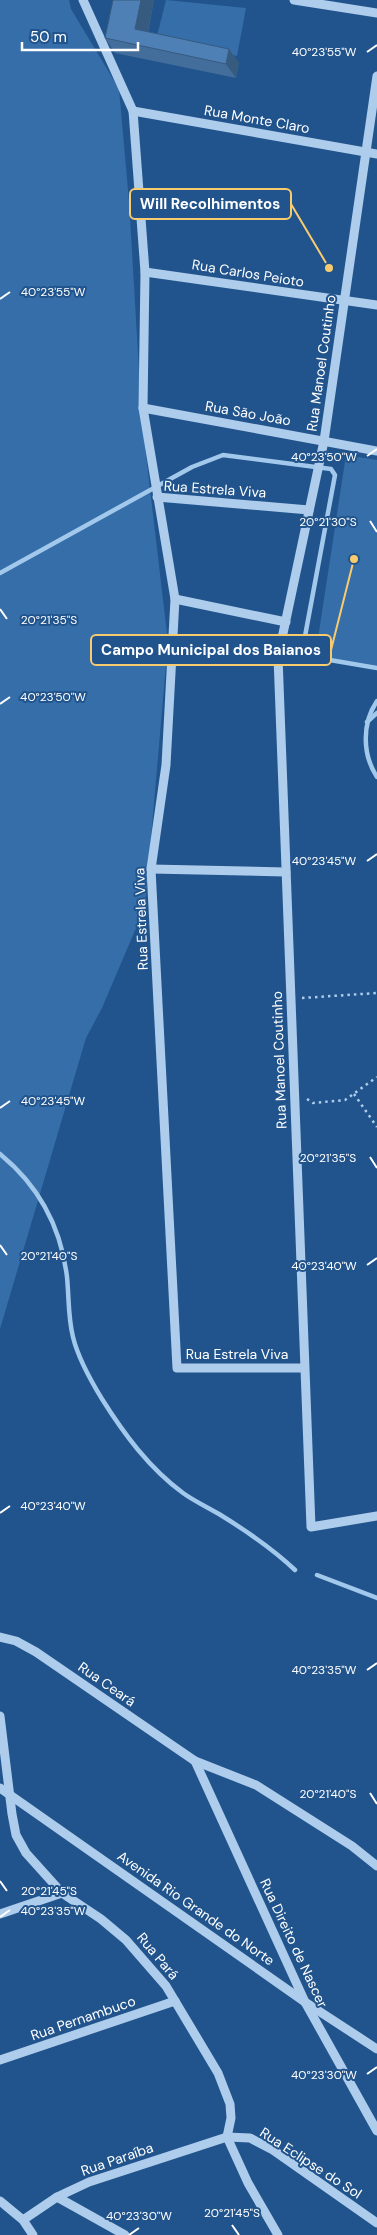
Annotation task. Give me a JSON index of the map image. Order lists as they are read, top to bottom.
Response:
{
  "streets": {
    "street": [
      "Rua Monte Claro",
      "Rua Carlos Peioto",
      "Rua Manoel Coutinho",
      "Rua São João",
      "Rua Estrela Viva",
      "Rua Ceará",
      "Avenida Rio Grande do Norte",
      "Rua Direito de Nascer",
      "Rua Pará",
      "Rua Pernambuco",
      "Rua Paraíba",
      "Rua Eclipse do Sol"
    ]
  },
  "crossings": [
    ["Rua Monte Claro", "Rua Manoel Coutinho"],
    ["Rua Carlos Peioto", "Rua Manoel Coutinho"],
    ["Rua Manoel Coutinho", "Rua São João"],
    ["Rua Manoel Coutinho", "Rua Estrela Viva"],
    ["Rua Ceará", "Rua Direito de Nascer"],
    ["Avenida Rio Grande do Norte", "Rua Direito de Nascer"],
    ["Avenida Rio Grande do Norte", "Rua Pará"],
    ["Rua Pará", "Rua Pernambuco"],
    ["Rua Pará", "Rua Paraíba"],
    ["Rua Pará", "Rua Eclipse do Sol"],
    ["Rua Paraíba", "Rua Eclipse do Sol"]
  ],
  "places": ["Will Recolhimentos", "Campo Municipal dos Baianos"],
  "scale_bar": "50 m",
  "coordinates": [
    "40°23'55\"W",
    "40°23'50\"W",
    "20°21'30\"S",
    "20°21'35\"S",
    "40°23'45\"W",
    "20°21'40\"S",
    "40°23'40\"W",
    "40°23'35\"W",
    "20°21'45\"S",
    "40°23'30\"W"
  ]
}
